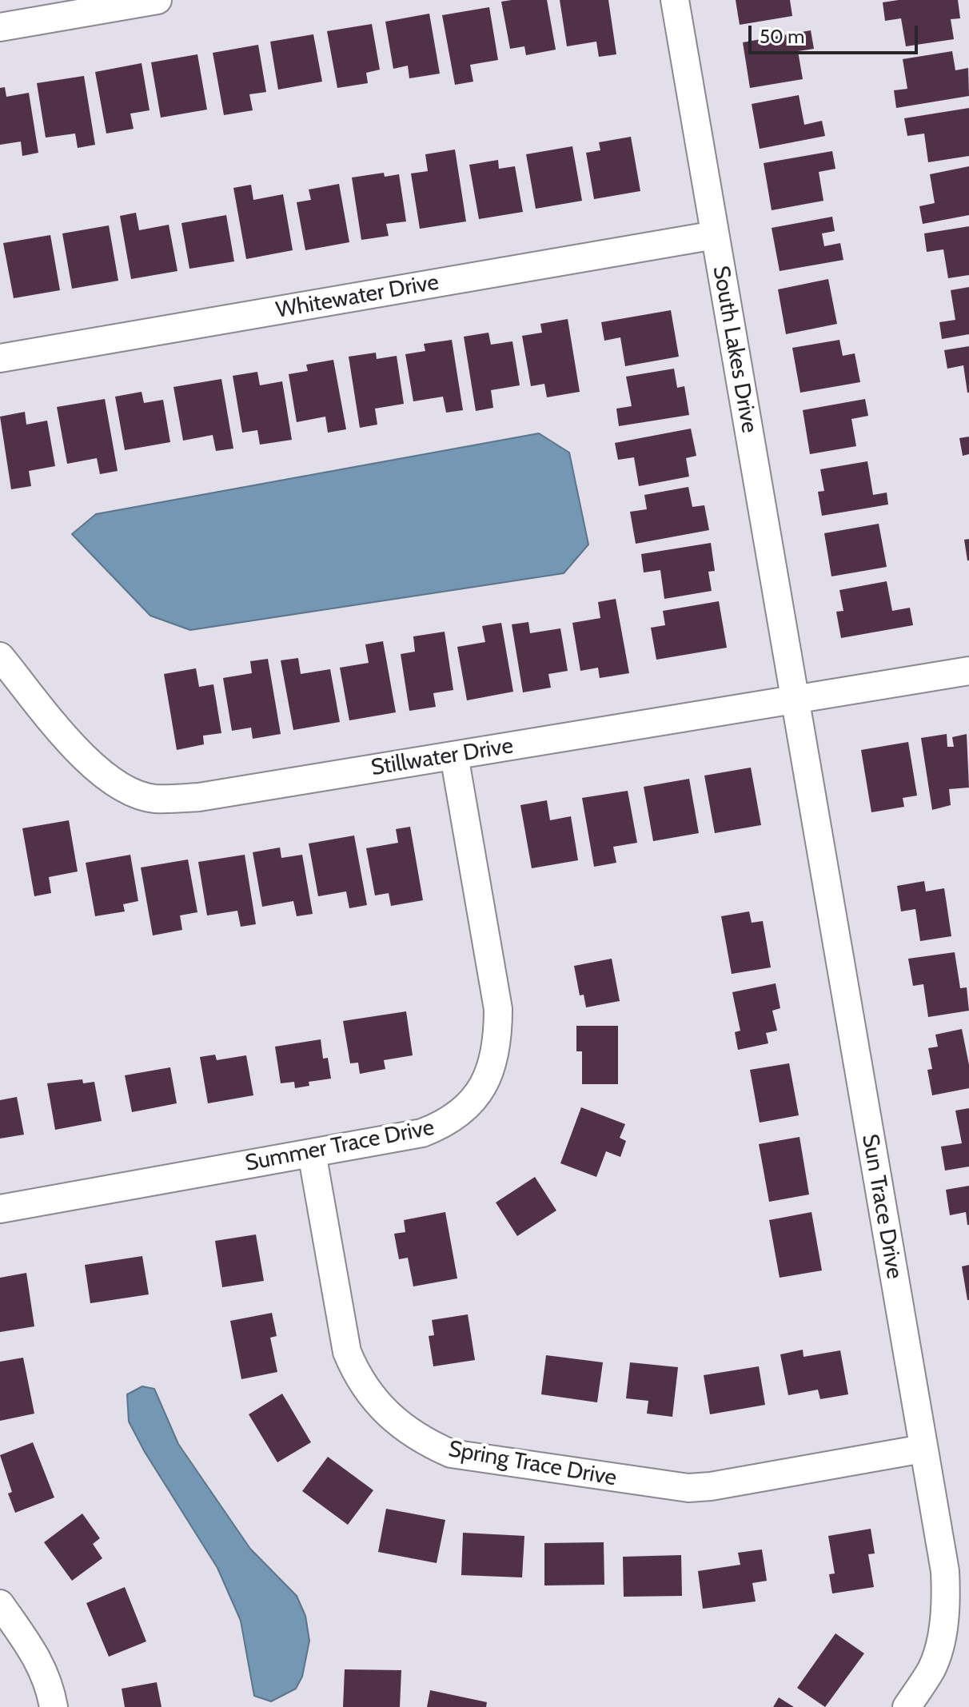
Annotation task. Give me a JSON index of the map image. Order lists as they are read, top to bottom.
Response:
{
  "streets": {
    "street": [
      "Whitewater Drive",
      "South Lakes Drive",
      "Stillwater Drive",
      "Summer Trace Drive",
      "Sun Trace Drive",
      "Spring Trace Drive"
    ]
  },
  "crossings": [
    ["Whitewater Drive", "South Lakes Drive"],
    ["South Lakes Drive", "Stillwater Drive"],
    ["South Lakes Drive", "Sun Trace Drive"],
    ["Stillwater Drive", "Summer Trace Drive"],
    ["Stillwater Drive", "Sun Trace Drive"],
    ["Summer Trace Drive", "Spring Trace Drive"],
    ["Sun Trace Drive", "Spring Trace Drive"]
  ],
  "scale_bar": "50 m"
}
